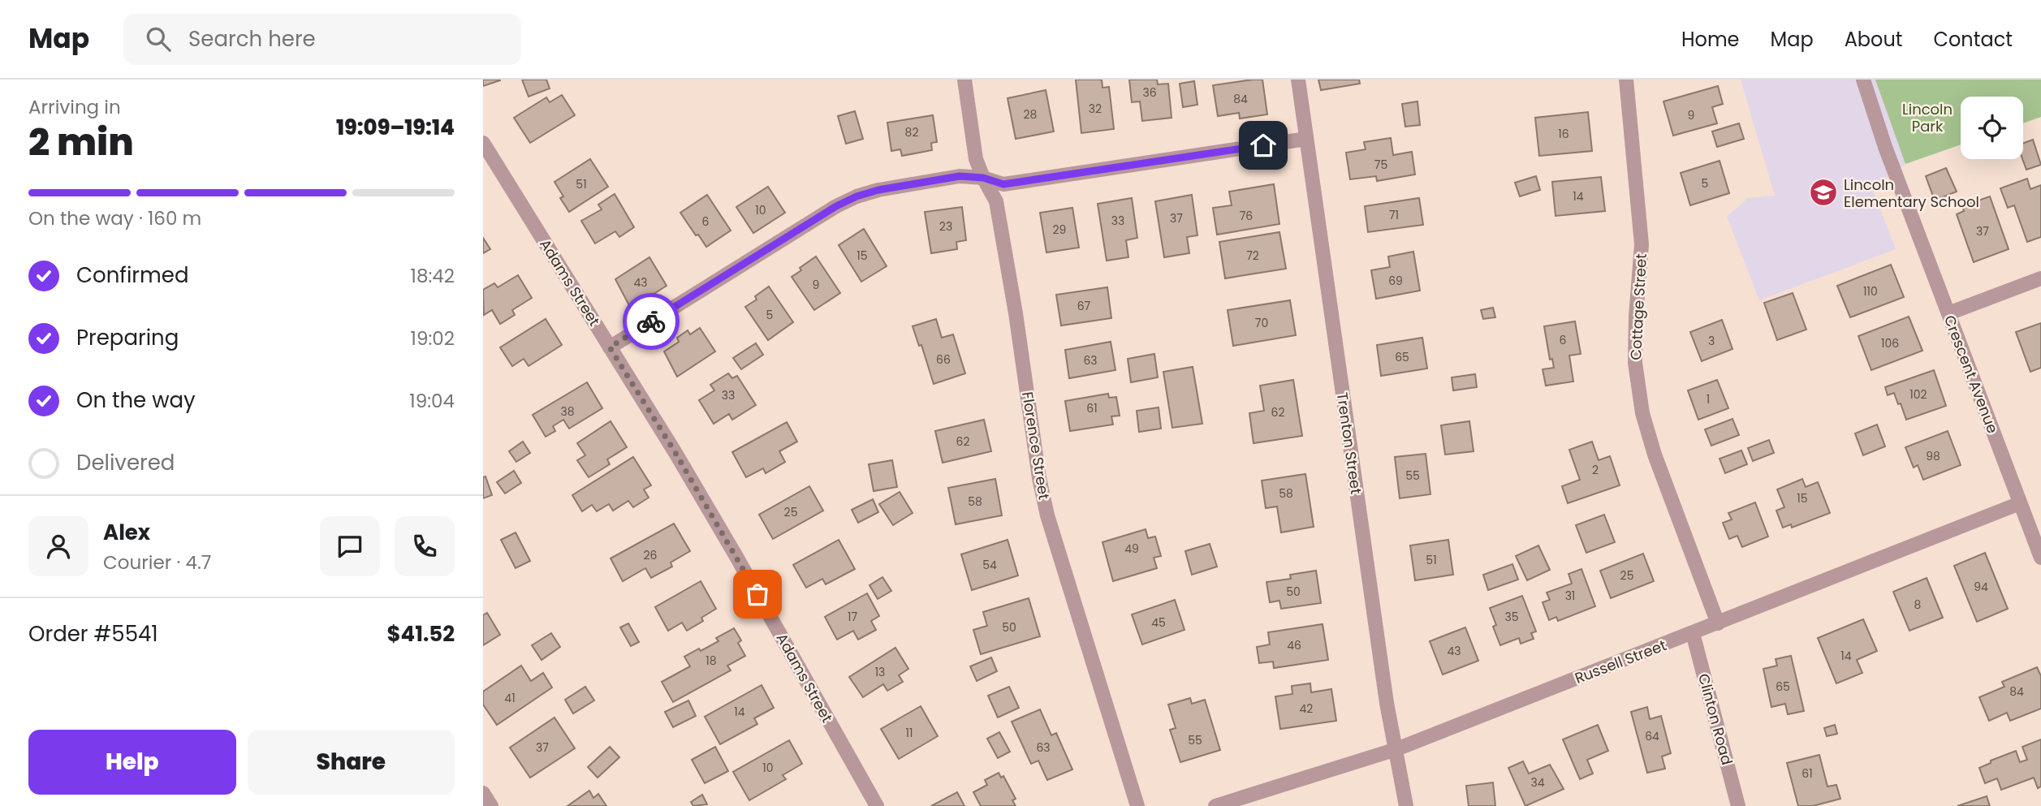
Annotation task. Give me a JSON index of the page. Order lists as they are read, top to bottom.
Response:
{
  "streets": {
    "street": [
      "Adams Street",
      "Cottage Street",
      "Crescent Avenue",
      "Trenton Street",
      "Florence Street",
      "Russell Street",
      "Clinton Road"
    ]
  },
  "crossings": [
    ["Cottage Street", "Russell Street"],
    ["Crescent Avenue", "Russell Street"],
    ["Trenton Street", "Russell Street"],
    ["Russell Street", "Clinton Road"]
  ],
  "parks": ["Lincoln Park"],
  "places": {
    "school or university": ["Lincoln Elementary School"]
  },
  "house_numbers": [
    "36",
    "84",
    "32",
    "28",
    "9",
    "82",
    "16",
    "75",
    "5",
    "51",
    "14",
    "10",
    "71",
    "76",
    "37",
    "33",
    "6",
    "23",
    "29",
    "37",
    "15",
    "72",
    "69",
    "43",
    "9",
    "110",
    "67",
    "5",
    "70",
    "6",
    "3",
    "106",
    "65",
    "66",
    "63",
    "102",
    "33",
    "1",
    "61",
    "38",
    "62",
    "62",
    "98",
    "2",
    "55",
    "58",
    "15",
    "58",
    "25",
    "49",
    "26",
    "51",
    "54",
    "25",
    "94",
    "50",
    "31",
    "8",
    "17",
    "35",
    "45",
    "50",
    "46",
    "43",
    "14",
    "18",
    "13",
    "65",
    "84",
    "41",
    "42",
    "14",
    "11",
    "64",
    "55",
    "37",
    "63",
    "10",
    "61",
    "34"
  ],
  "page": {
    "header": "Map",
    "search": "Search here",
    "nav": [
      "Home",
      "Map",
      "About",
      "Contact"
    ],
    "heading": ["2 min", "Arriving in", "19:09–19:14"],
    "panel": [
      "Alex",
      "Courier · 4.7",
      "Order #5541",
      "$41.52"
    ],
    "bar": "On the way · 160 m",
    "list": [
      ["Confirmed", "18:42"],
      ["Preparing", "19:02"],
      ["On the way", "19:04"],
      "Delivered"
    ],
    "buttons": ["Help", "Share"]
  }
}
